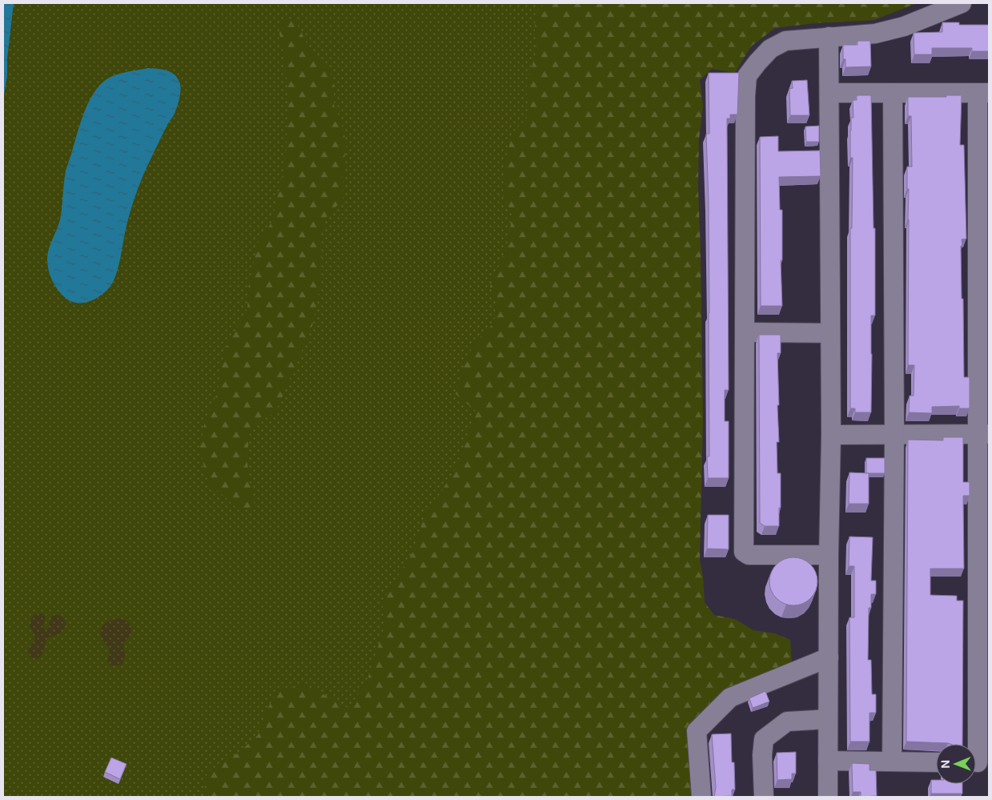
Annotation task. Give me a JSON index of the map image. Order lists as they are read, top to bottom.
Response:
{
  "north": "left"
}
